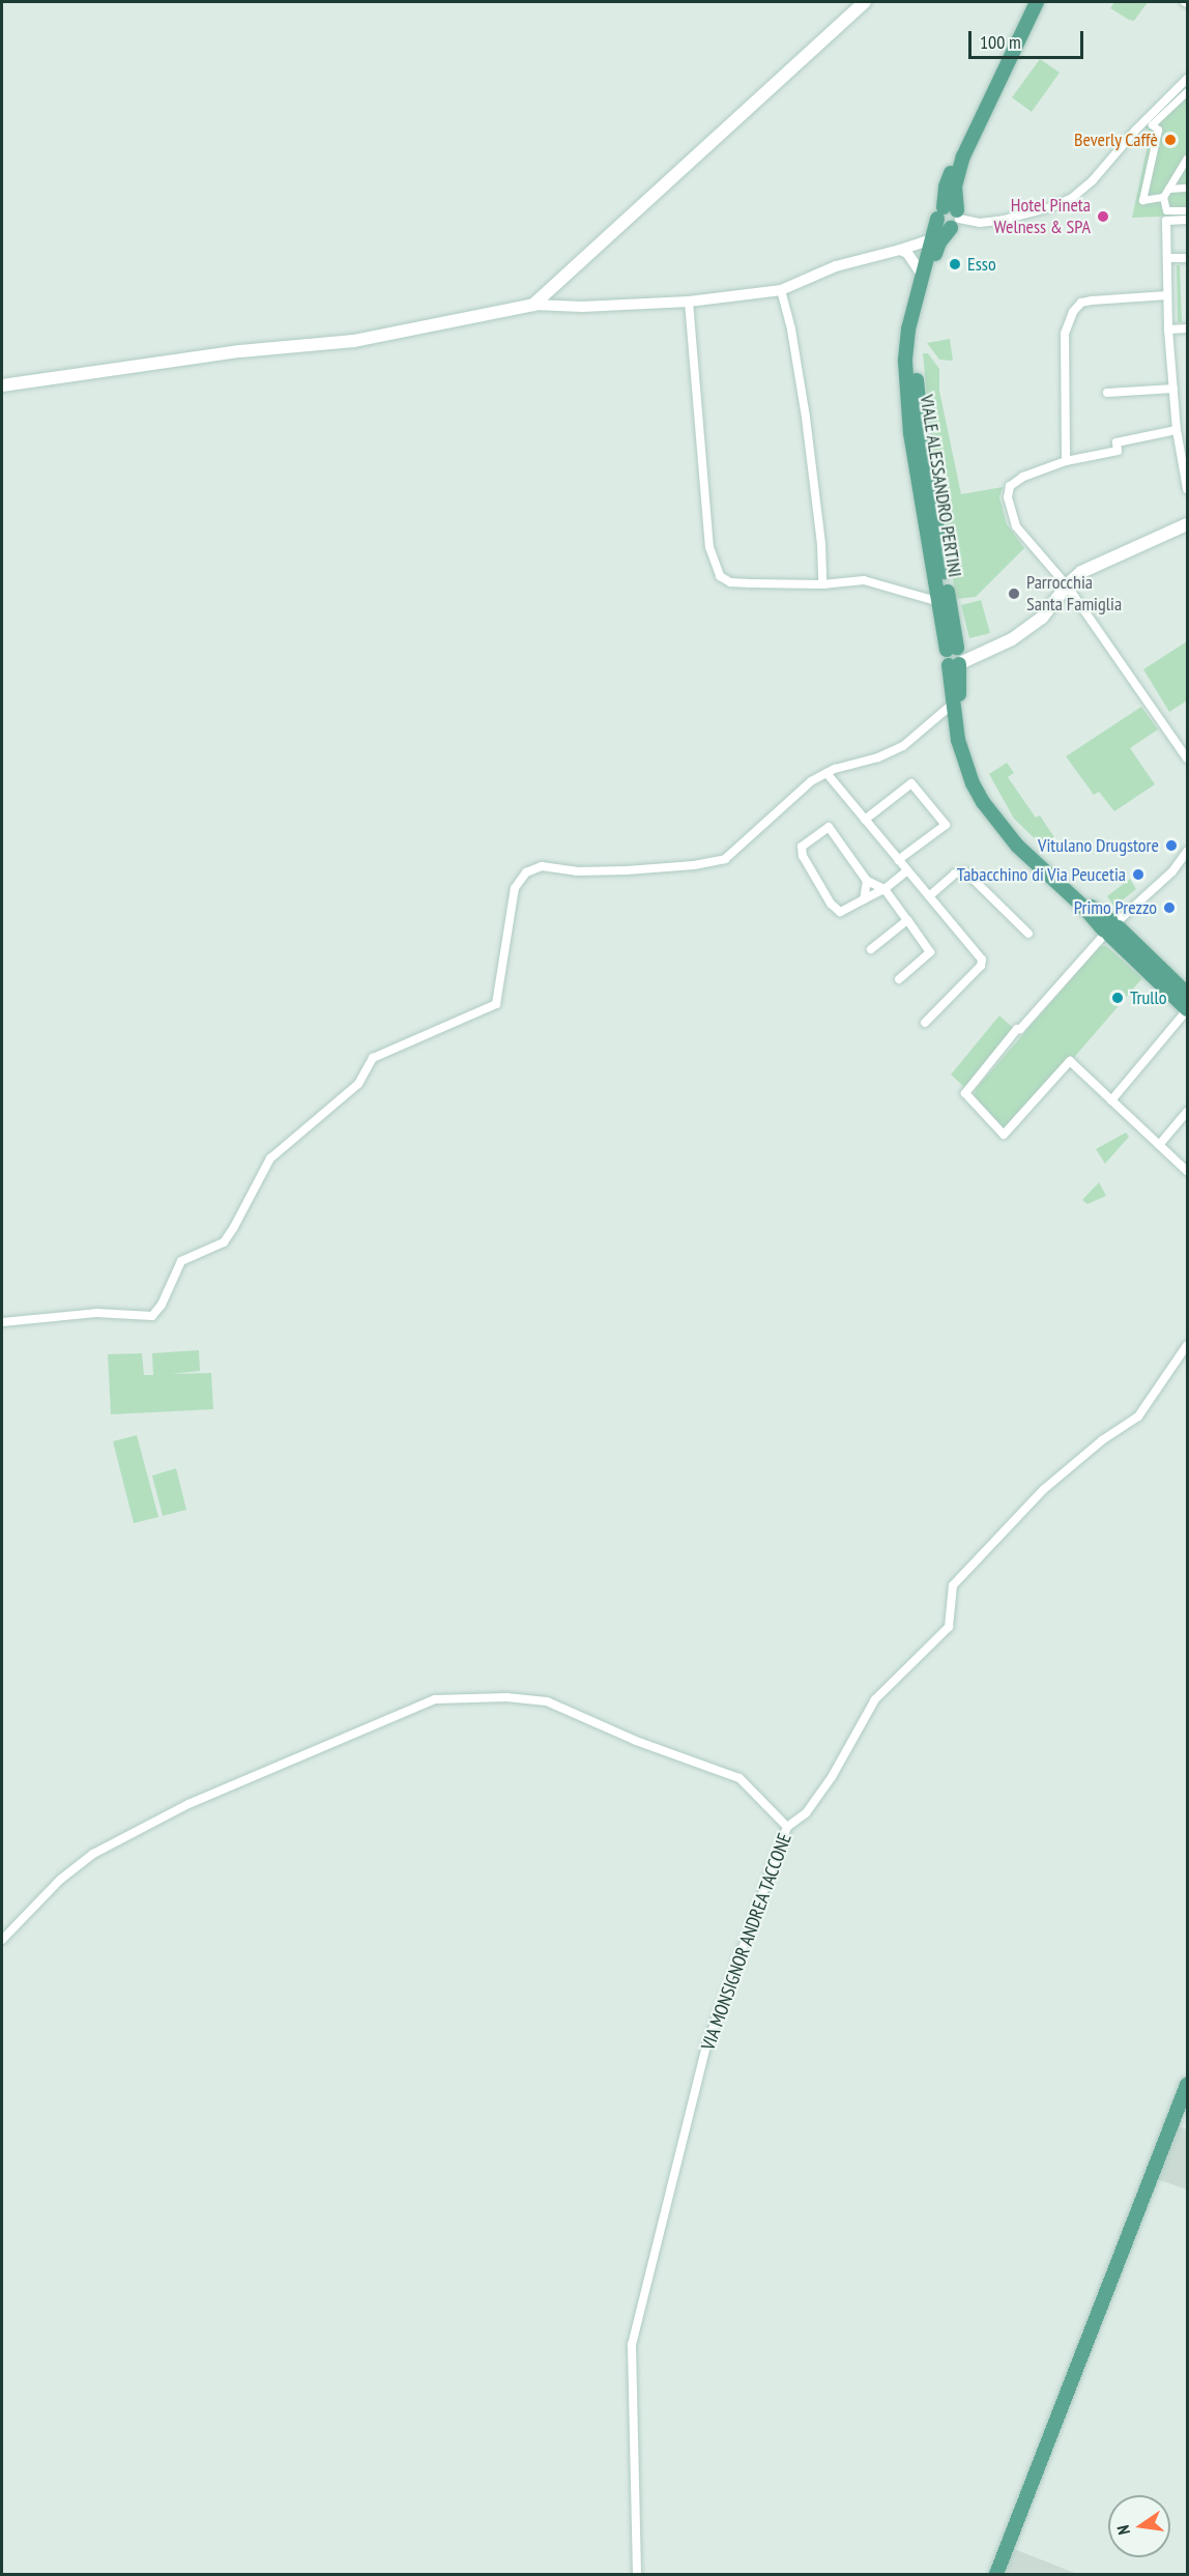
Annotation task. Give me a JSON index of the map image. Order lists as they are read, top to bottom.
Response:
{
  "streets": {
    "main road": ["VIALE ALESSANDRO PERTINI"],
    "street": ["VIA MONSIGNOR ANDREA TACCONE"]
  },
  "places": [
    "Beverly Caffè",
    "Hotel Pineta Welness & SPA",
    "Esso",
    "Parrocchia Santa Famiglia",
    "Vitulano Drugstore",
    "Tabacchino di Via Peucetia",
    "Primo Prezzo",
    "Trullo"
  ],
  "scale_bar": "100 m",
  "north": "left"
}
